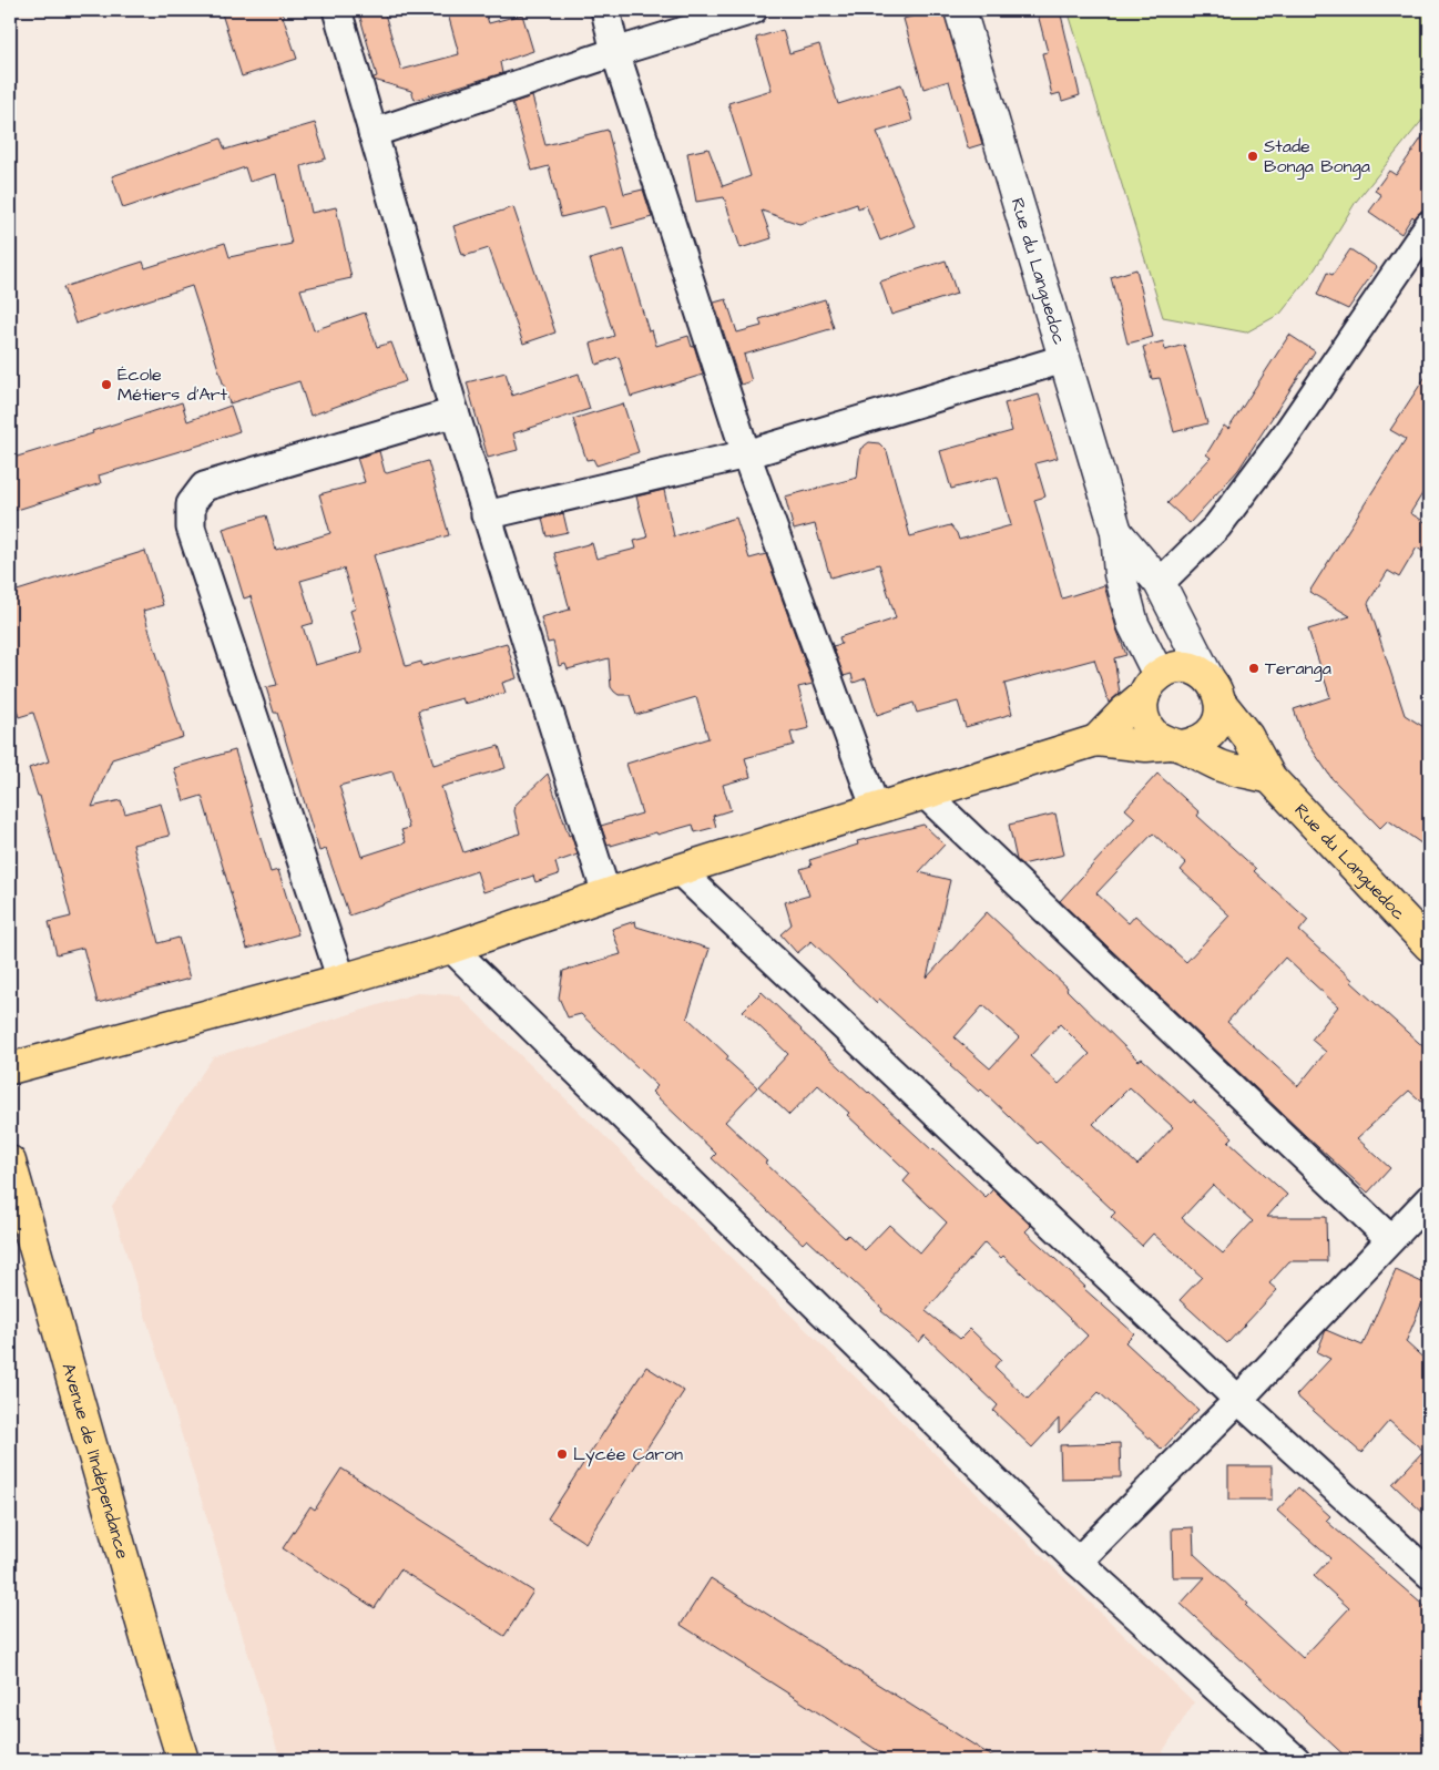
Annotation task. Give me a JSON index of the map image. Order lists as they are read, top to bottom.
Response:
{
  "streets": {
    "main road": ["Rue du Languedoc", "Avenue de l'Indépendance"]
  },
  "places": [
    "Stade Bonga Bonga",
    "École Métiers d'Art",
    "Teranga",
    "Lycée Caron"
  ]
}
